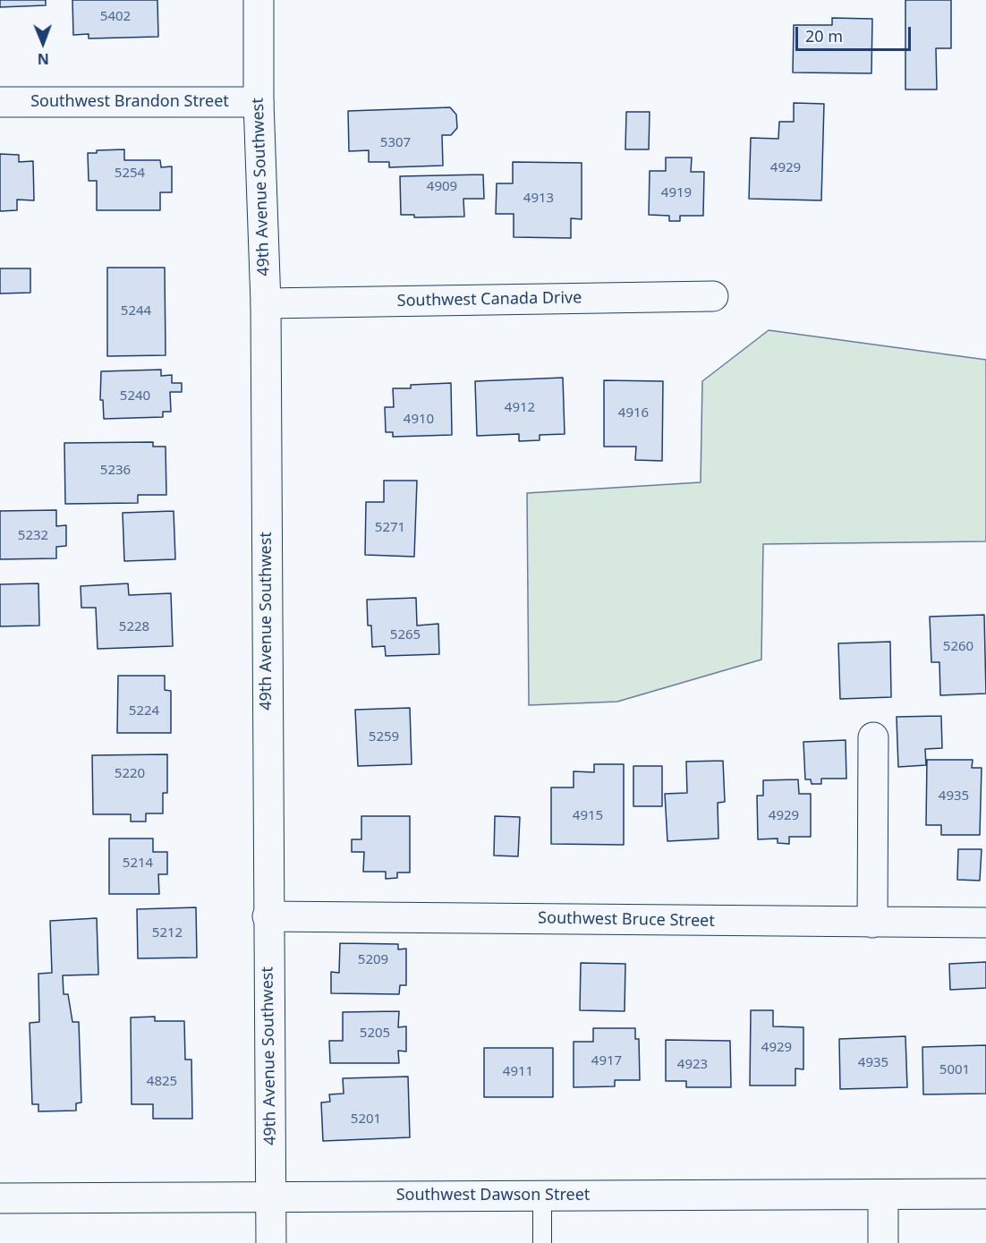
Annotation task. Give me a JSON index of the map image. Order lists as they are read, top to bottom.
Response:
{
  "streets": {
    "street": [
      "Southwest Brandon Street",
      "49th Avenue Southwest",
      "Southwest Canada Drive",
      "Southwest Bruce Street",
      "Southwest Dawson Street"
    ]
  },
  "crossings": [
    ["Southwest Brandon Street", "49th Avenue Southwest"],
    ["49th Avenue Southwest", "Southwest Canada Drive"],
    ["49th Avenue Southwest", "Southwest Bruce Street"],
    ["49th Avenue Southwest", "Southwest Dawson Street"]
  ],
  "house_numbers": [
    "5402",
    "5307",
    "4929",
    "5254",
    "4909",
    "4919",
    "4913",
    "5244",
    "5240",
    "4912",
    "4916",
    "4910",
    "5236",
    "5271",
    "5232",
    "5228",
    "5265",
    "5260",
    "5224",
    "5259",
    "5220",
    "4935",
    "4915",
    "4929",
    "5214",
    "5212",
    "5209",
    "5205",
    "4929",
    "4917",
    "4935",
    "4923",
    "5001",
    "4911",
    "4825",
    "5201"
  ],
  "scale_bar": "20 m",
  "north": "bottom"
}
